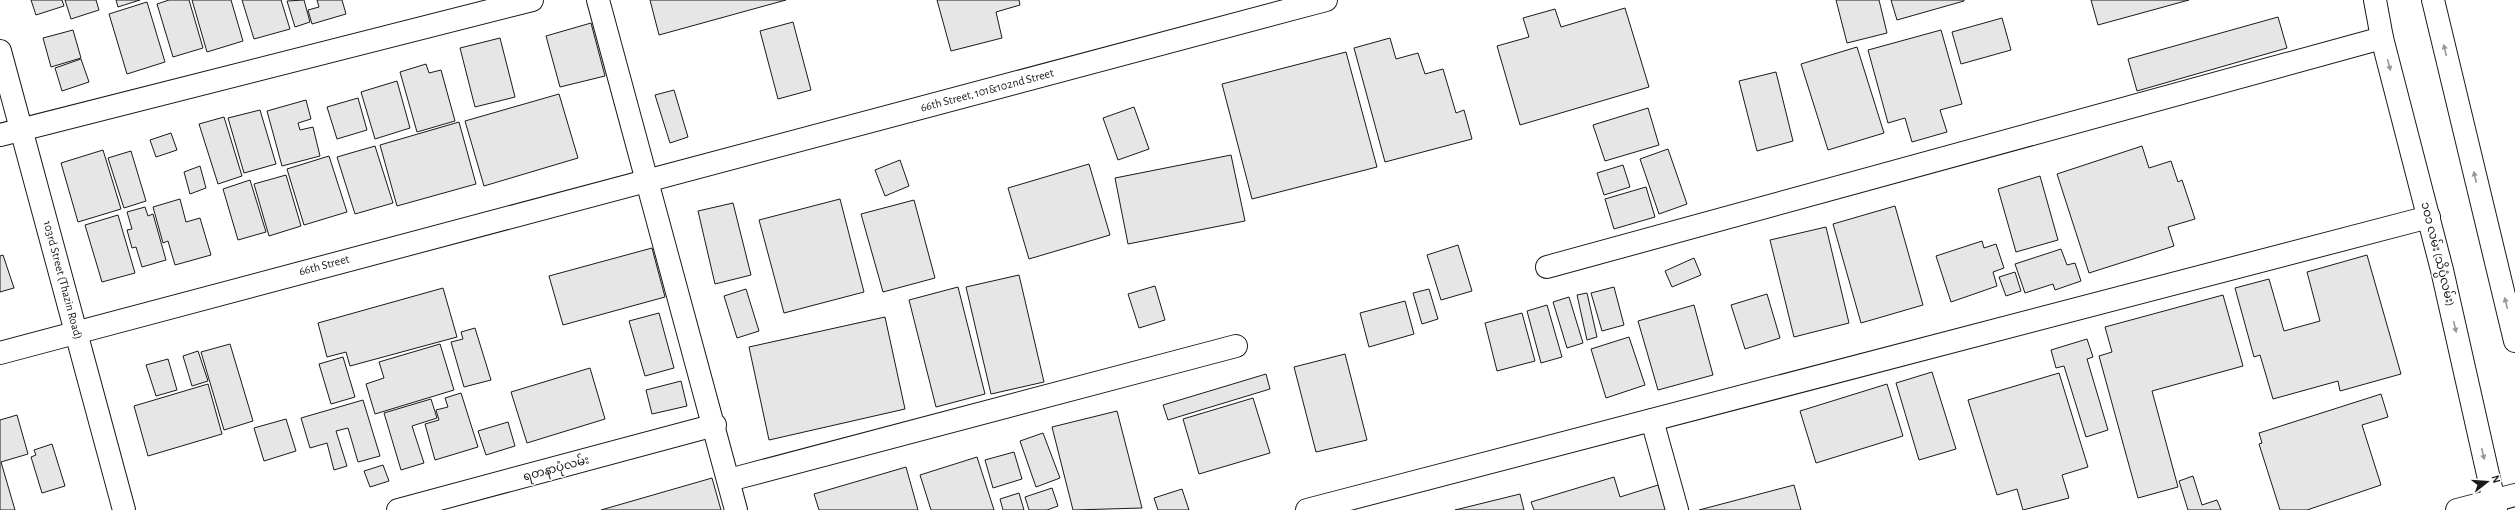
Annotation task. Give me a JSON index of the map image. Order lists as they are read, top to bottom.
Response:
{
  "streets": {
    "street": [
      "66th Street, 101&102nd Street",
      "၁၀၁ လမ်း (သိပ္ပံလမ်း)",
      "66th Street",
      "103rd Street (Thazin Road)",
      "ရတနာပုံလမ်း"
    ]
  },
  "crossings": [
    ["66th Street, 101&102nd Street", "66th Street"],
    ["66th Street", "103rd Street (Thazin Road)"]
  ],
  "north": "right"
}
